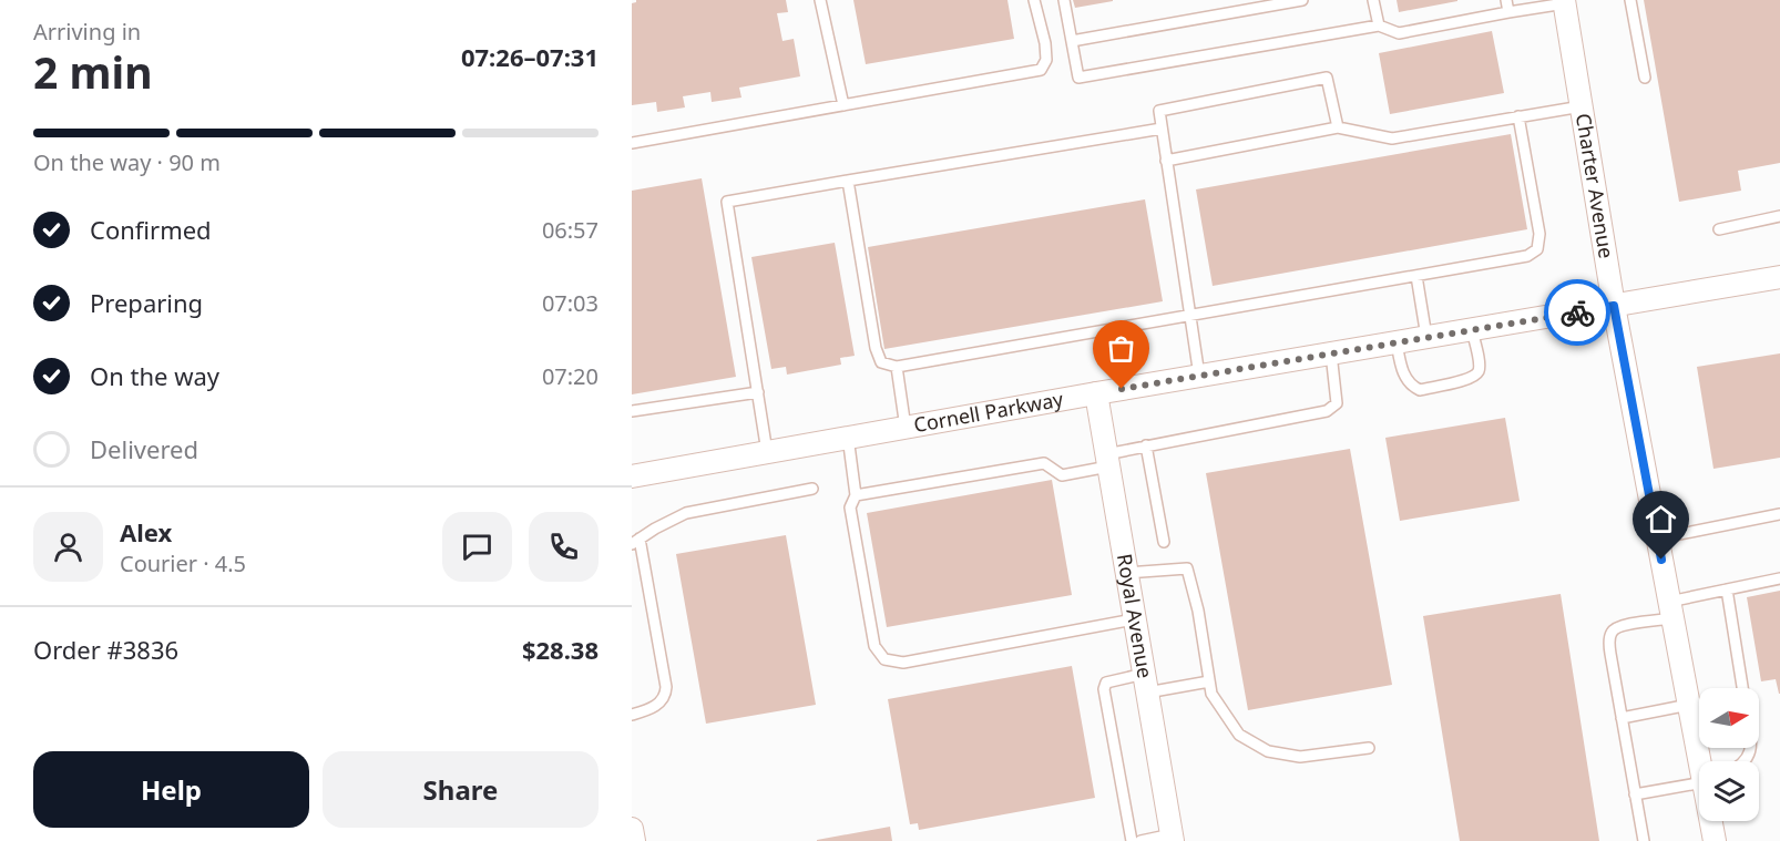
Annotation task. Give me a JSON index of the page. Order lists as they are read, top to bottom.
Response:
{
  "streets": {
    "street": ["Charter Avenue", "Cornell Parkway", "Royal Avenue"]
  },
  "crossings": [
    ["Charter Avenue", "Cornell Parkway"],
    ["Cornell Parkway", "Royal Avenue"]
  ],
  "north": "right",
  "page": {
    "heading": ["2 min", "Arriving in", "07:26–07:31"],
    "panel": [
      "Alex",
      "Courier · 4.5",
      "Order #3836",
      "$28.38"
    ],
    "bar": "On the way · 90 m",
    "list": [
      ["Confirmed", "06:57"],
      ["Preparing", "07:03"],
      ["On the way", "07:20"],
      "Delivered"
    ],
    "buttons": ["Help", "Share"]
  }
}
